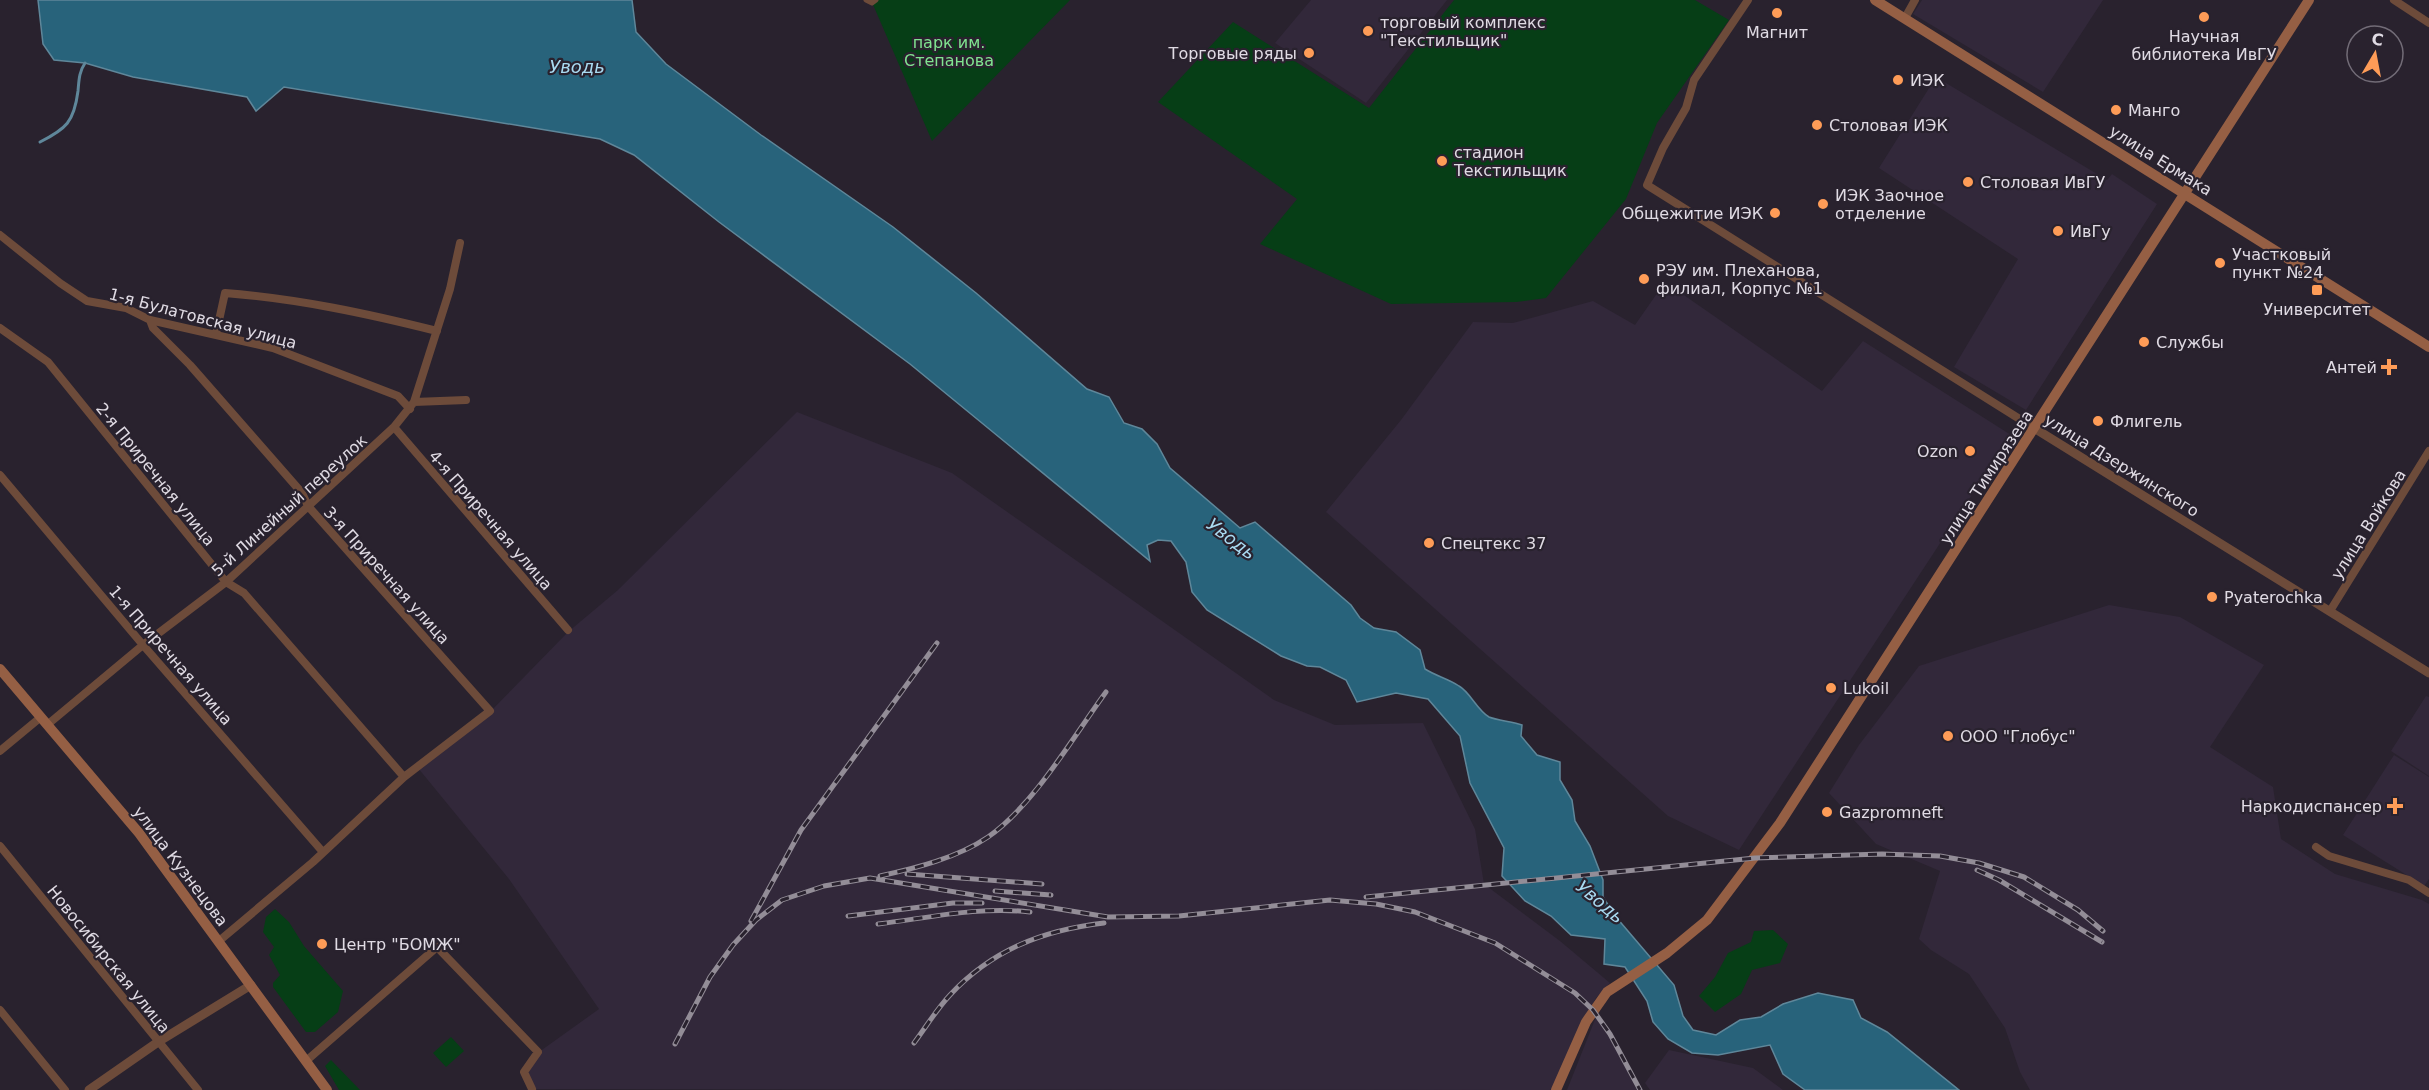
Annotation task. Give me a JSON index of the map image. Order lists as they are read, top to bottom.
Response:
{
  "streets": {
    "main road": ["улица Ермака", "улица Тимирязева", "улица Кузнецова"],
    "street": [
      "1-я Булатовская улица",
      "улица Дзержинского",
      "2-я Приречная улица",
      "5-й Линейный переулок",
      "4-я Приречная улица",
      "улица Войкова",
      "3-я Приречная улица",
      "1-я Приречная улица",
      "Новосибирская улица"
    ]
  },
  "crossings": [
    ["улица Ермака", "улица Тимирязева"],
    ["1-я Булатовская улица", "5-й Линейный переулок"],
    ["1-я Булатовская улица", "3-я Приречная улица"],
    ["улица Дзержинского", "улица Тимирязева"],
    ["улица Дзержинского", "улица Войкова"],
    ["2-я Приречная улица", "5-й Линейный переулок"],
    ["2-я Приречная улица", "3-я Приречная улица"],
    ["5-й Линейный переулок", "4-я Приречная улица"],
    ["5-й Линейный переулок", "3-я Приречная улица"],
    ["5-й Линейный переулок", "1-я Приречная улица"],
    ["5-й Линейный переулок", "улица Кузнецова"]
  ],
  "water": ["Уводь"],
  "parks": ["парк им. Степанова"],
  "places": {
    "other": [
      "Магнит",
      "Научная библиотека ИвГУ",
      "торговый комплекс \"Текстильщик\"",
      "Торговые ряды",
      "ИЭК",
      "Манго",
      "Столовая ИЭК",
      "стадион Текстильщик",
      "Столовая ИвГУ",
      "ИЭК Заочное отделение",
      "Общежитие ИЭК",
      "ИвГу",
      "Участковый пункт №24",
      "РЭУ им. Плеханова, филиал, Корпус №1",
      "Службы",
      "Флигель",
      "Ozon",
      "Спецтекс 37",
      "Pyaterochka",
      "Lukoil",
      "ООО \"Глобус\"",
      "Gazpromneft",
      "Центр \"БОМЖ\""
    ],
    "transit": ["Университет"],
    "health": ["Антей", "Наркодиспансер"]
  },
  "north": "top"
}
